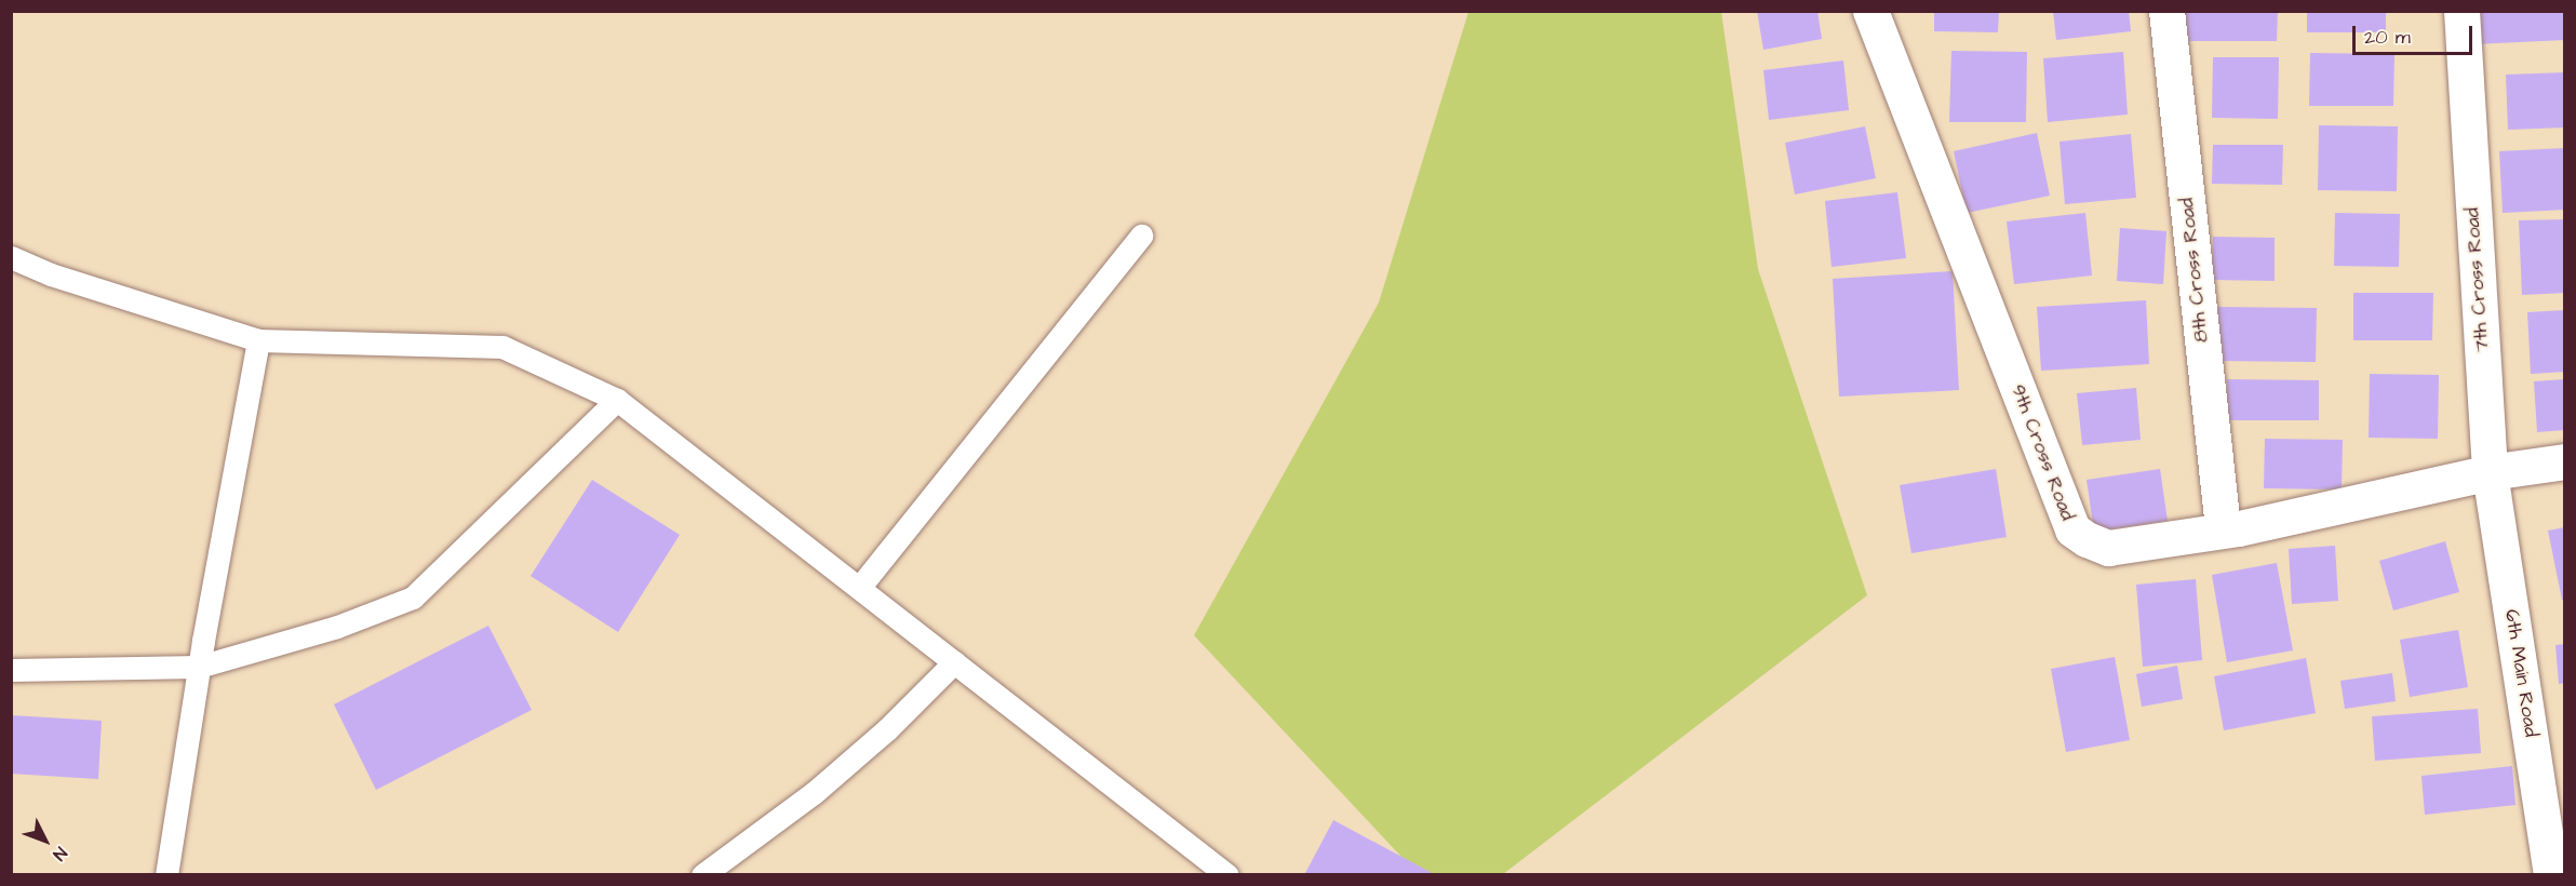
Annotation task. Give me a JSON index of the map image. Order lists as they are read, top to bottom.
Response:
{
  "streets": {
    "street": [
      "8th Cross Road",
      "7th Cross Road",
      "9th Cross Road",
      "6th Main Road"
    ]
  },
  "crossings": [
    ["8th Cross Road", "9th Cross Road"],
    ["7th Cross Road", "9th Cross Road"],
    ["7th Cross Road", "6th Main Road"],
    ["9th Cross Road", "6th Main Road"]
  ],
  "scale_bar": "20 m",
  "north": "bottom right"
}
